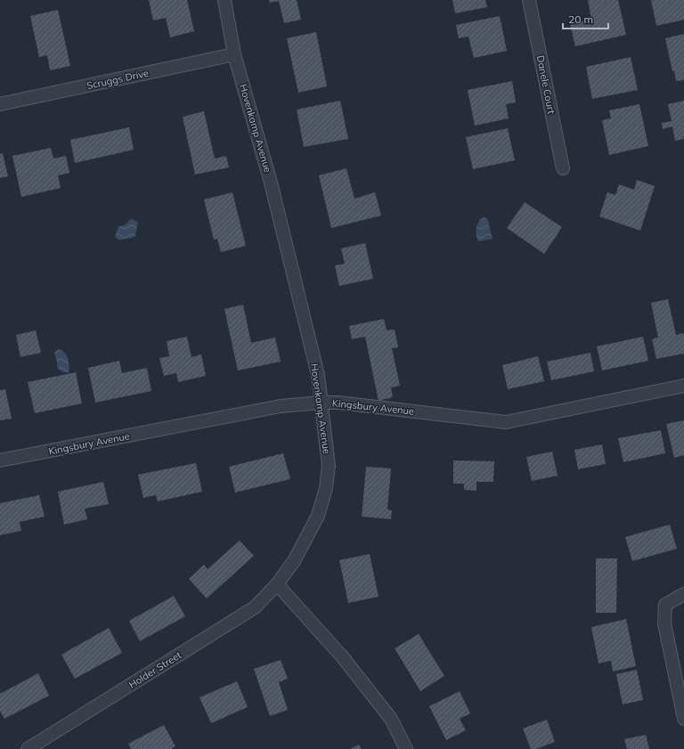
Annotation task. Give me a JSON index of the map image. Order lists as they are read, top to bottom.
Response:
{
  "streets": {
    "street": [
      "Scruggs Drive",
      "Danele Court",
      "Hovenkamp Avenue",
      "Kingsbury Avenue",
      "Holder Street"
    ]
  },
  "crossings": [
    ["Scruggs Drive", "Hovenkamp Avenue"],
    ["Hovenkamp Avenue", "Kingsbury Avenue"],
    ["Hovenkamp Avenue", "Holder Street"]
  ],
  "scale_bar": "20 m"
}
